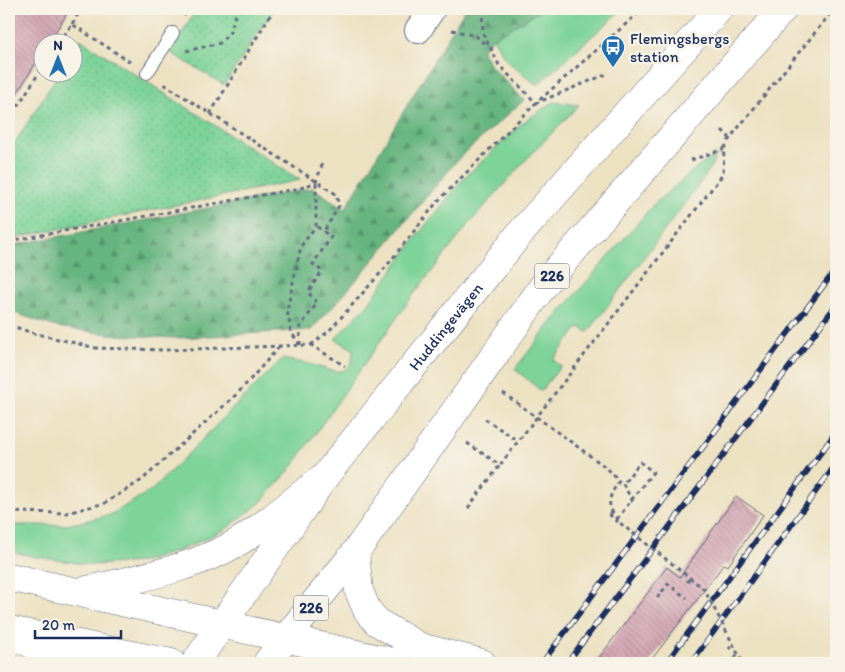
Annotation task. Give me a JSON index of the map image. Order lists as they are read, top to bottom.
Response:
{
  "streets": {
    "main road": ["226", "Huddingevägen"]
  },
  "places": {
    "bus stop": ["Flemingsbergs station"]
  },
  "scale_bar": "20 m",
  "north": "top"
}
